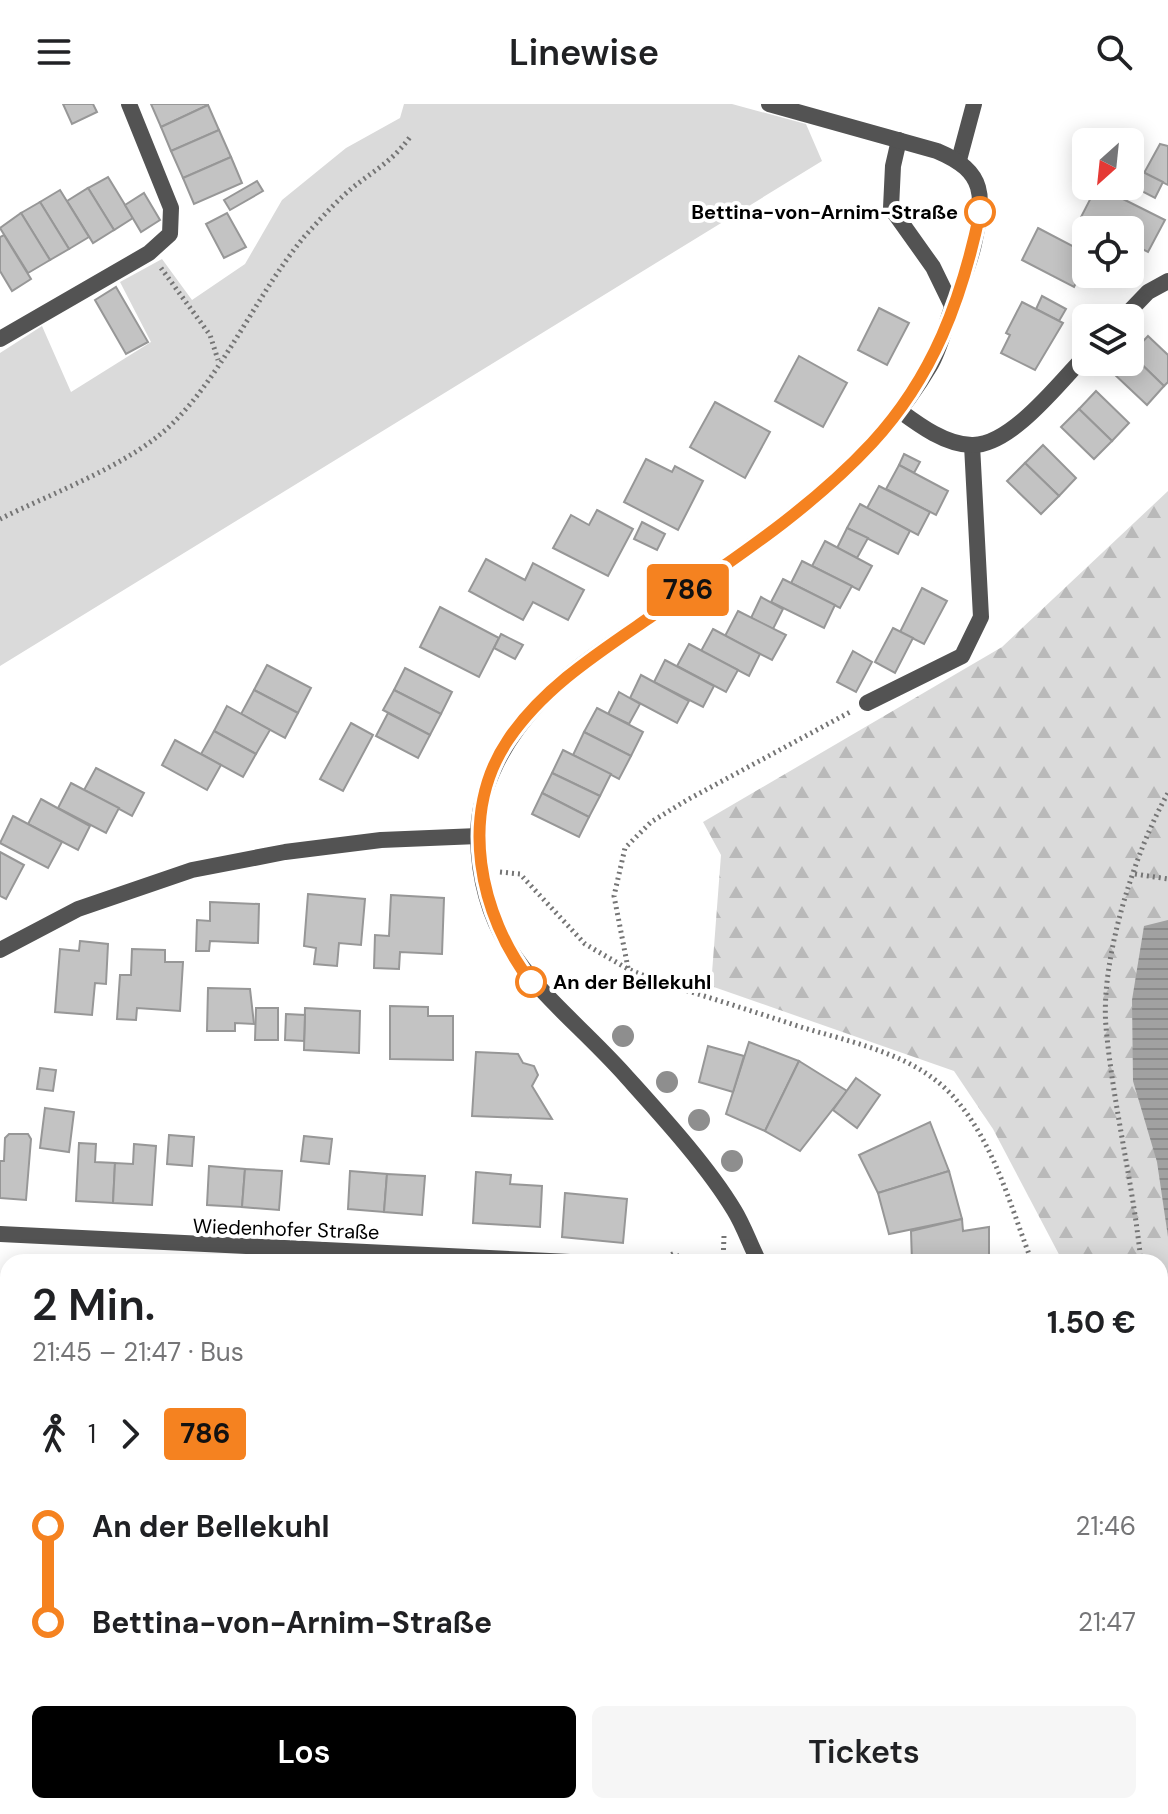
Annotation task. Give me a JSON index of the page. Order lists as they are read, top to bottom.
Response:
{
  "streets": {
    "street": ["Wiedenhofer Straße"]
  },
  "places": ["Bettina-von-Arnim-Straße", "An der Bellekuhl"],
  "lines": ["bus line 786"],
  "north": "bottom left",
  "page": {
    "header": "Linewise",
    "on_map": "786",
    "heading": ["2 Min.", "21:45 – 21:47 · Bus", "1.50 €"],
    "legs": ["1", "786"],
    "list": [
      {
        "name": "An der Bellekuhl",
        "value": "21:46"
      },
      {
        "name": "Bettina-von-Arnim-Straße",
        "value": "21:47"
      }
    ],
    "buttons": ["Los", "Tickets"]
  }
}
